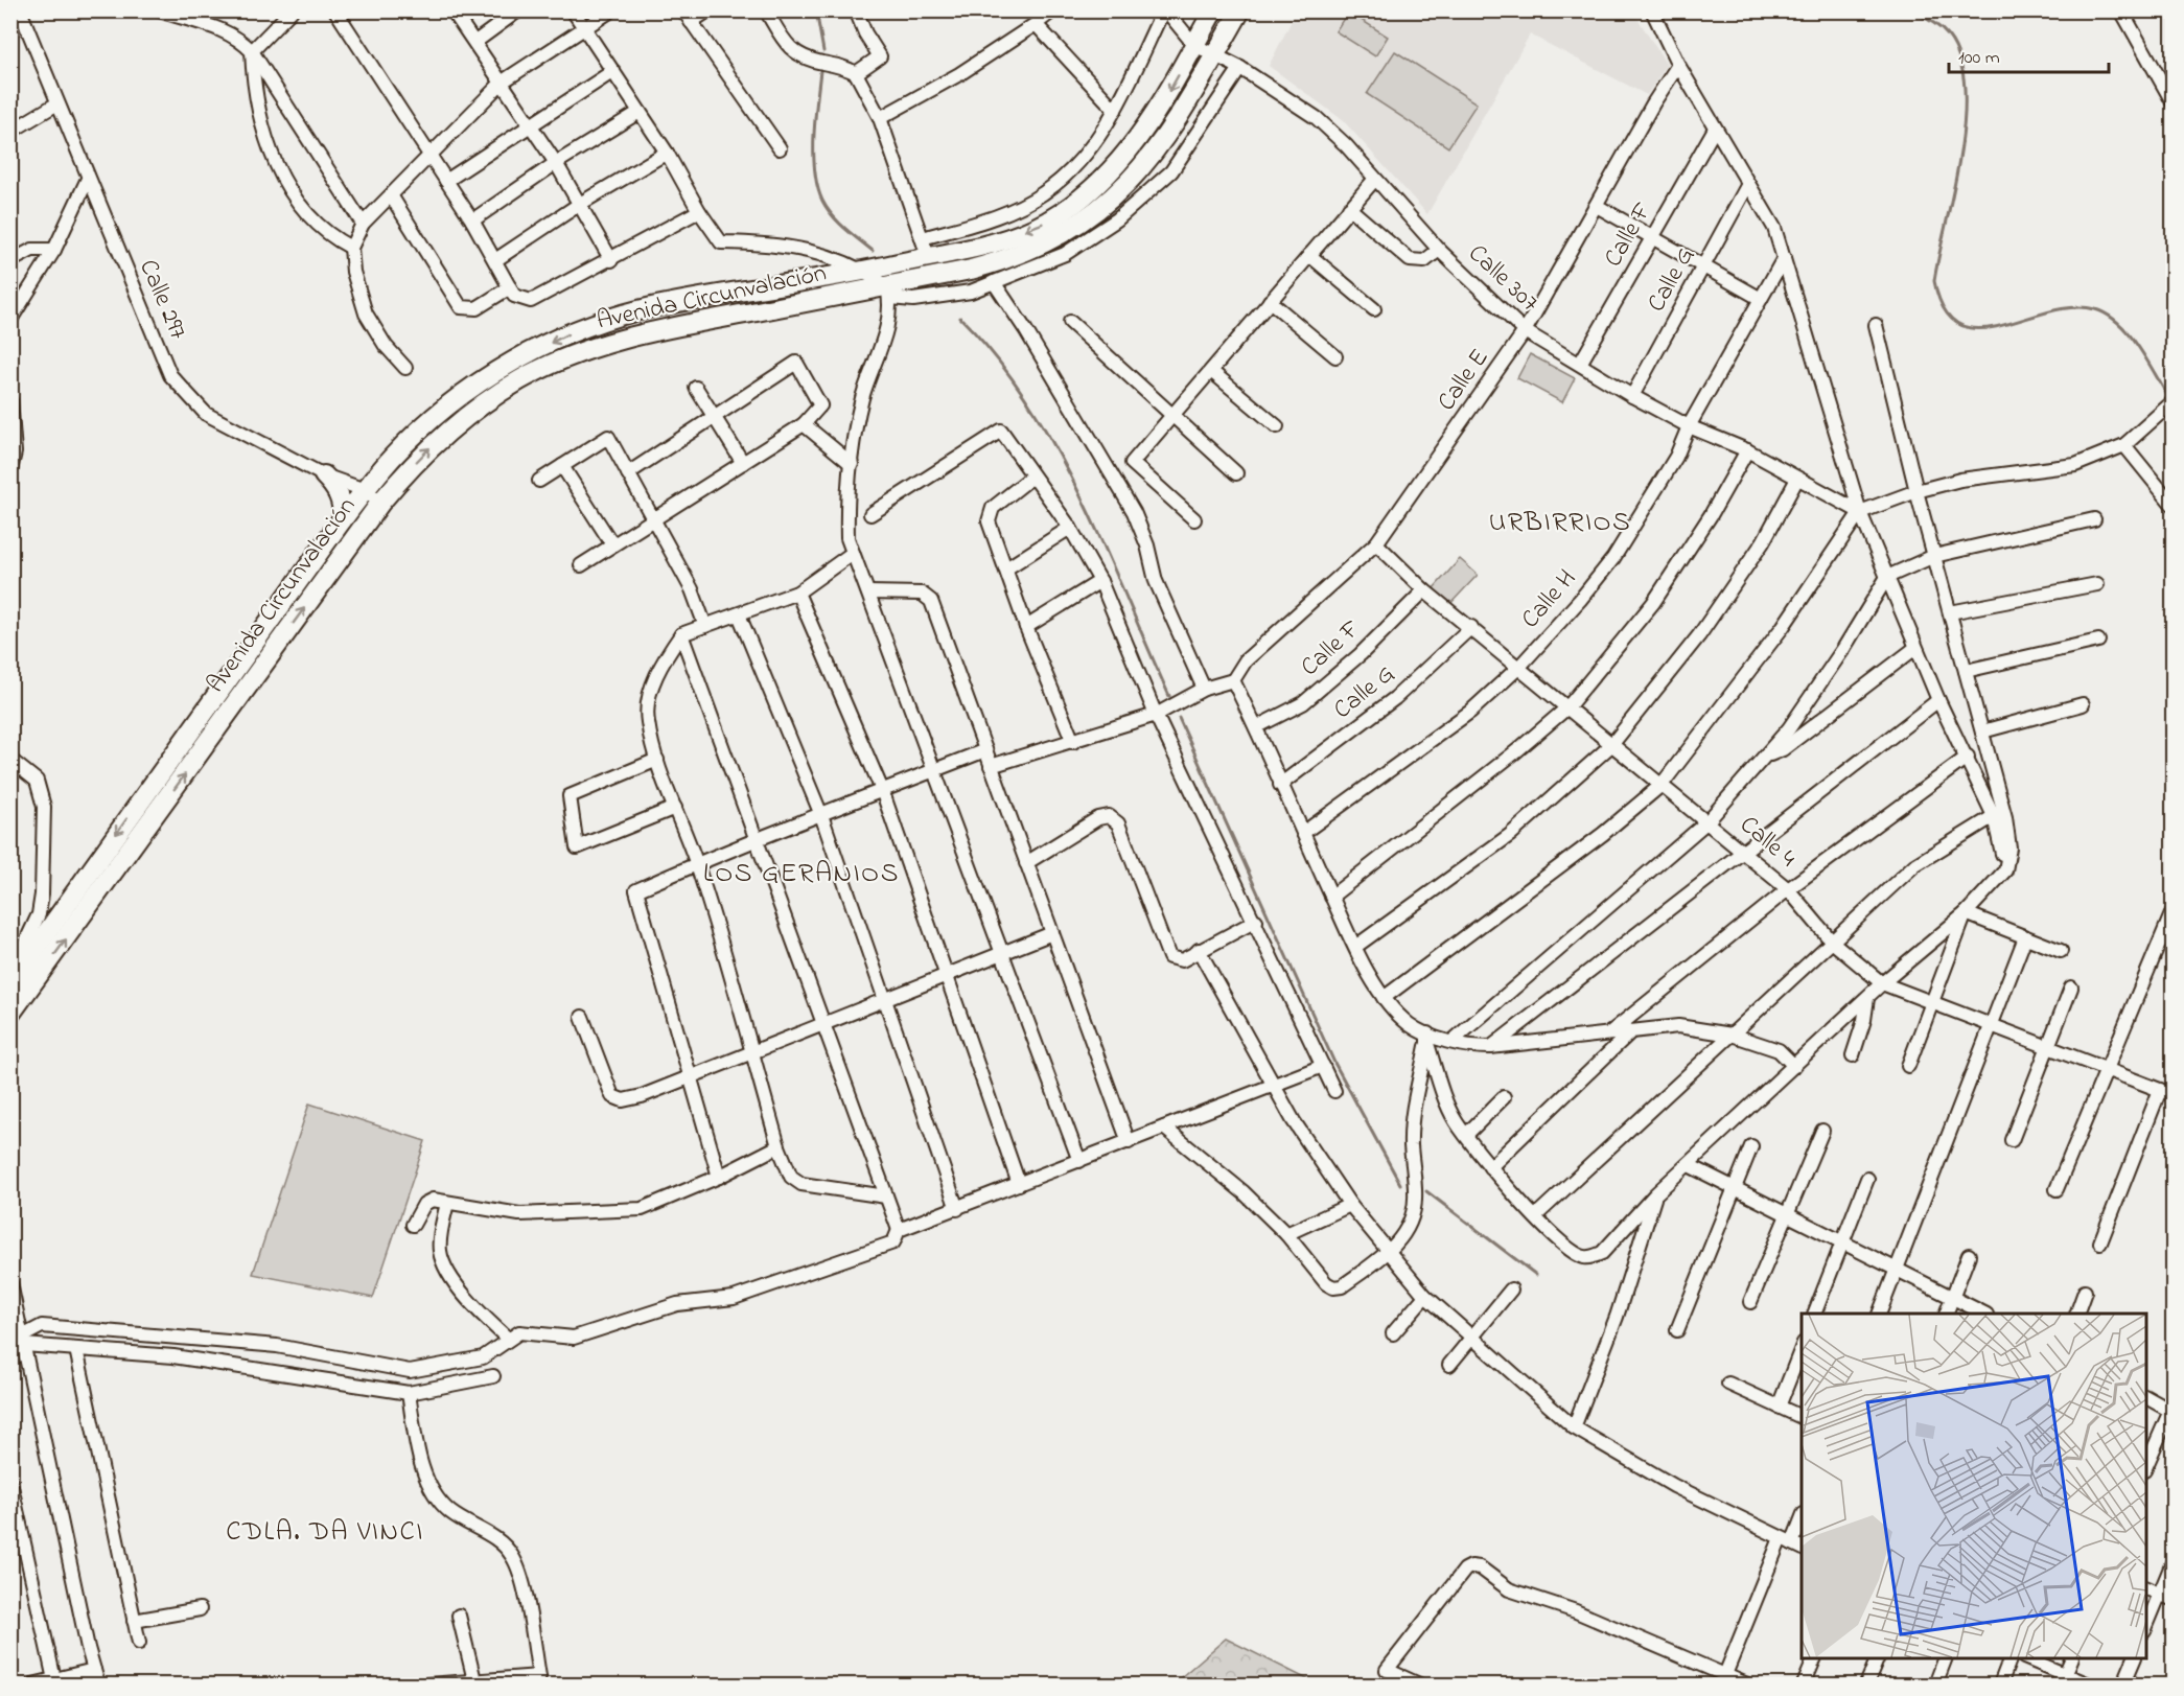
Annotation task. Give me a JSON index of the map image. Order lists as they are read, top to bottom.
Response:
{
  "streets": {
    "highway": ["Avenida Circunvalación"],
    "street": [
      "Calle F",
      "Calle 307",
      "Calle G",
      "Calle 297",
      "Calle E",
      "Calle H",
      "Calle 4"
    ]
  },
  "crossings": [
    ["Calle F", "Calle 307"],
    ["Calle F", "Calle 4"],
    ["Calle 307", "Calle G"],
    ["Calle 307", "Avenida Circunvalación"],
    ["Calle 307", "Calle E"],
    ["Calle 307", "Calle H"],
    ["Calle G", "Calle 4"],
    ["Avenida Circunvalación", "Calle 297"],
    ["Calle E", "Calle 4"],
    ["Calle H", "Calle 4"]
  ],
  "districts": ["URBIRRIOS", "LOS GERANIOS", "CDLA. DA VINCI"],
  "scale_bar": "100 m"
}
